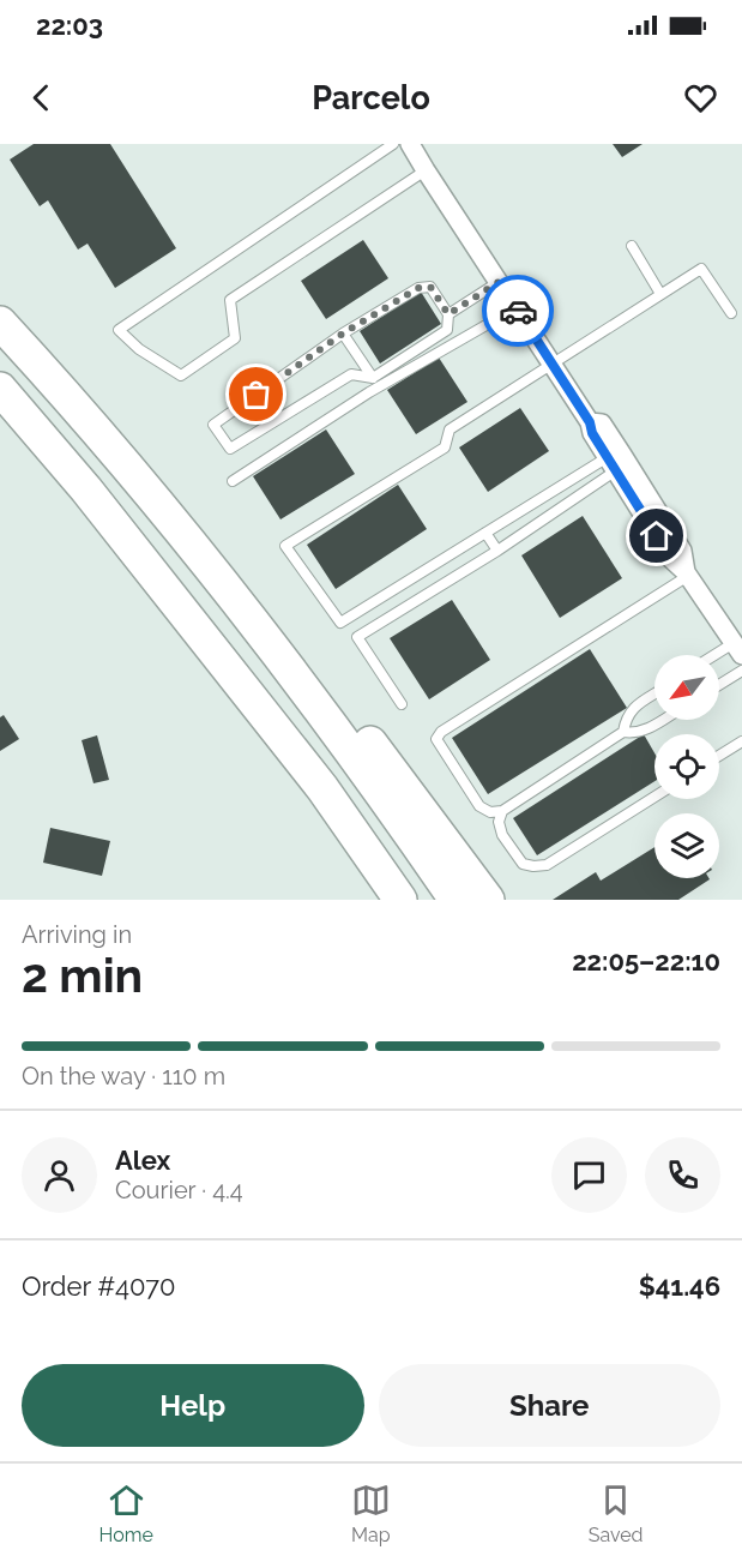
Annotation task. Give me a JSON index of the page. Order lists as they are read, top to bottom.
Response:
{
  "north": "bottom left",
  "page": {
    "status": "22:03",
    "header": "Parcelo",
    "heading": ["2 min", "Arriving in", "22:05–22:10"],
    "panel": [
      "Alex",
      "Courier · 4.4",
      "Order #4070",
      "$41.46"
    ],
    "bar": "On the way · 110 m",
    "buttons": ["Help", "Share"],
    "tabs": ["Home", "Map", "Saved"]
  }
}
